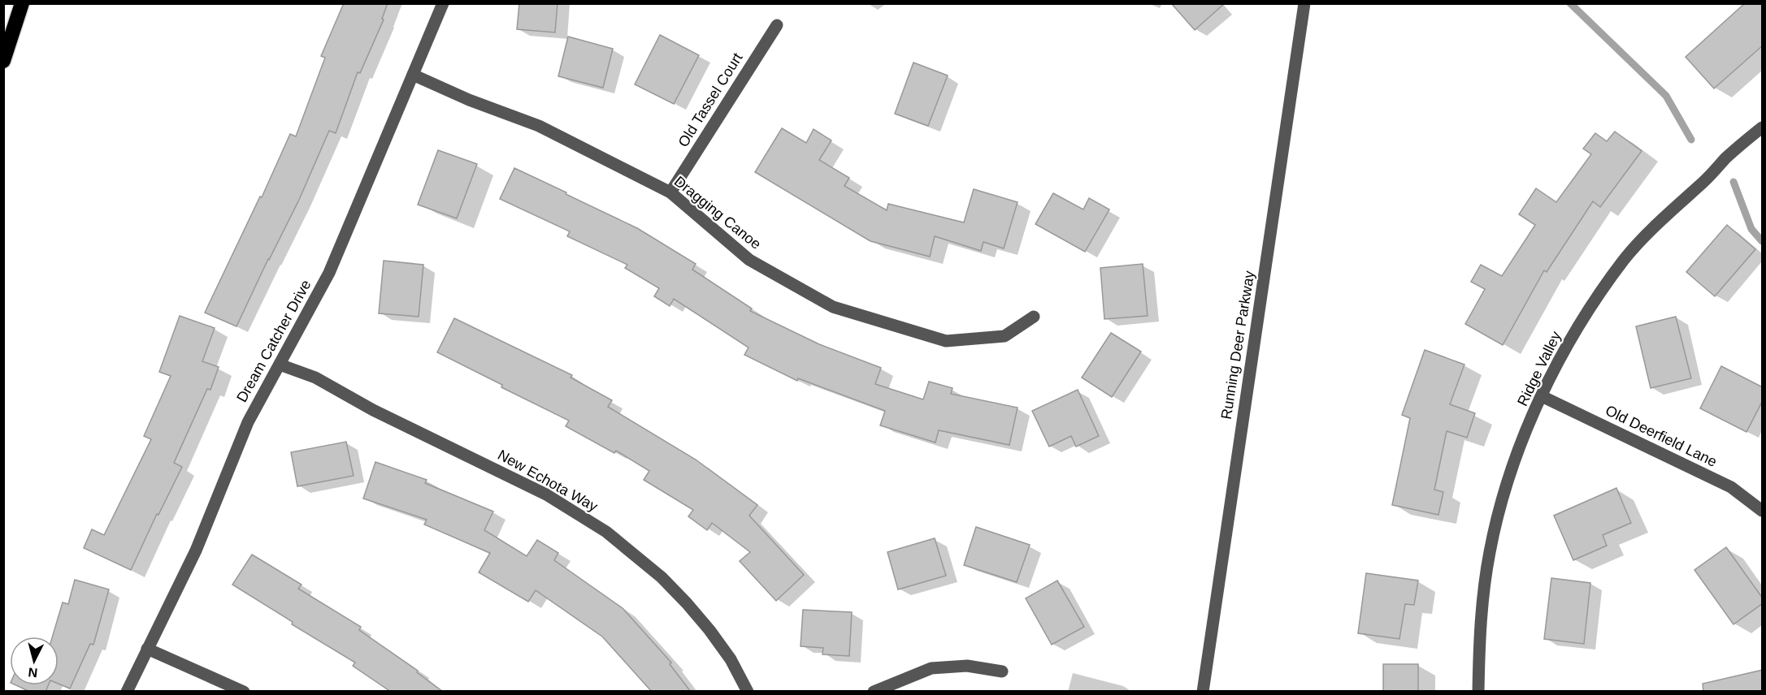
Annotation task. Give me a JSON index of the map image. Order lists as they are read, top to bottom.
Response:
{
  "streets": {
    "street": [
      "Old Tassel Court",
      "Dragging Canoe",
      "Dream Catcher Drive",
      "Running Deer Parkway",
      "Ridge Valley",
      "Old Deerfield Lane",
      "New Echota Way"
    ]
  },
  "crossings": [
    ["Old Tassel Court", "Dragging Canoe"],
    ["Dragging Canoe", "Dream Catcher Drive"],
    ["Dream Catcher Drive", "New Echota Way"],
    ["Ridge Valley", "Old Deerfield Lane"]
  ],
  "north": "bottom"
}
